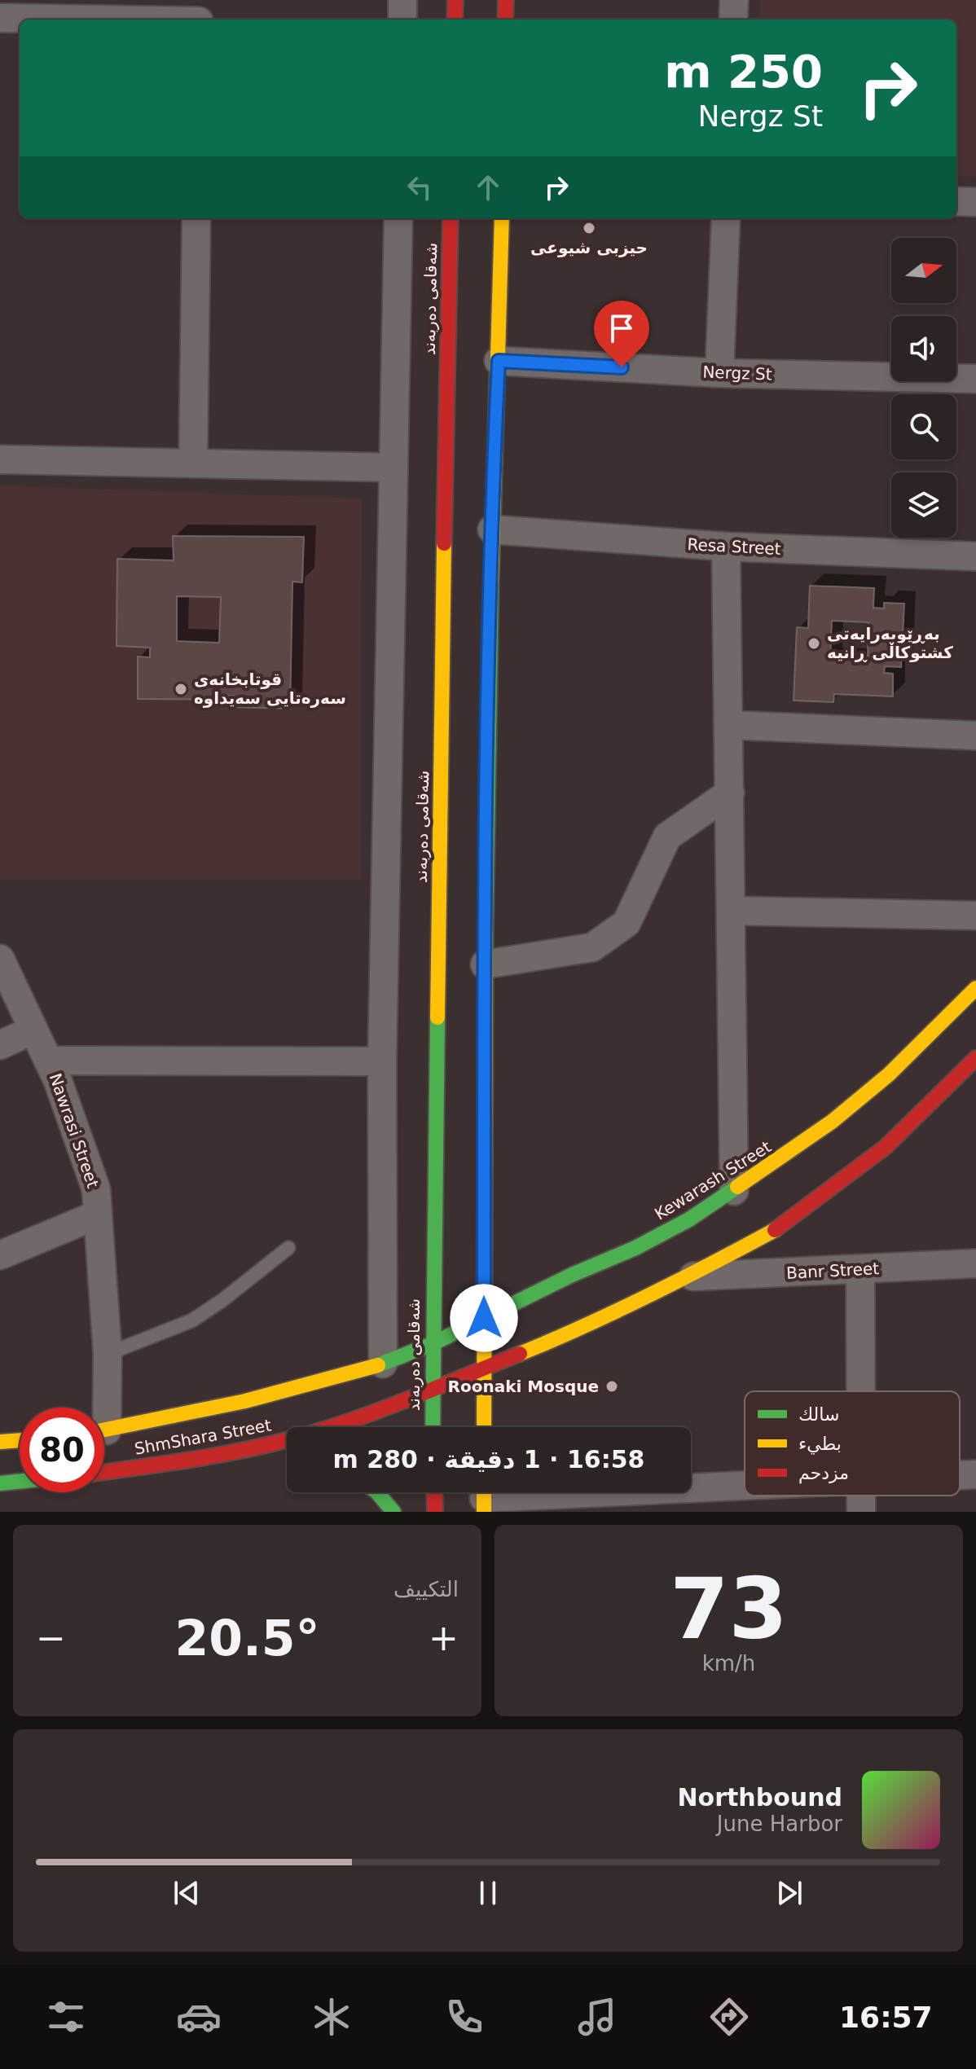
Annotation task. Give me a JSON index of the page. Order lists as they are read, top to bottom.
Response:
{
  "streets": {
    "main road": ["شەقامی دەربەند", "Kewarash Street", "ShmShara Street"],
    "street": [
      "Nergz St",
      "Resa Street",
      "Nawrasi Street",
      "Banr Street"
    ]
  },
  "crossings": [
    ["شەقامی دەربەند", "Kewarash Street"],
    ["شەقامی دەربەند", "ShmShara Street"],
    ["Kewarash Street", "ShmShara Street"]
  ],
  "places": [
    "حیزبی شیوعی",
    "بەڕێوبەرایەتی کشتوکاڵی ڕانیە",
    "قوتابخانەی سەرەتایی سەیداوە",
    "Roonaki Mosque"
  ],
  "legend": ["سالك", "بطيء", "مزدحم"],
  "north": "right",
  "page": {
    "turn": ["250 m", "Nergz St"],
    "limit": "80",
    "trip": "16:58 · 1 دقيقة · 280 m",
    "tile": [
      ["73", "km/h"],
      "التكييف"
    ],
    "heat": ["−", "20.5°", "+"],
    "song": ["Northbound", "June Harbor"],
    "tabs": "16:57"
  }
}
